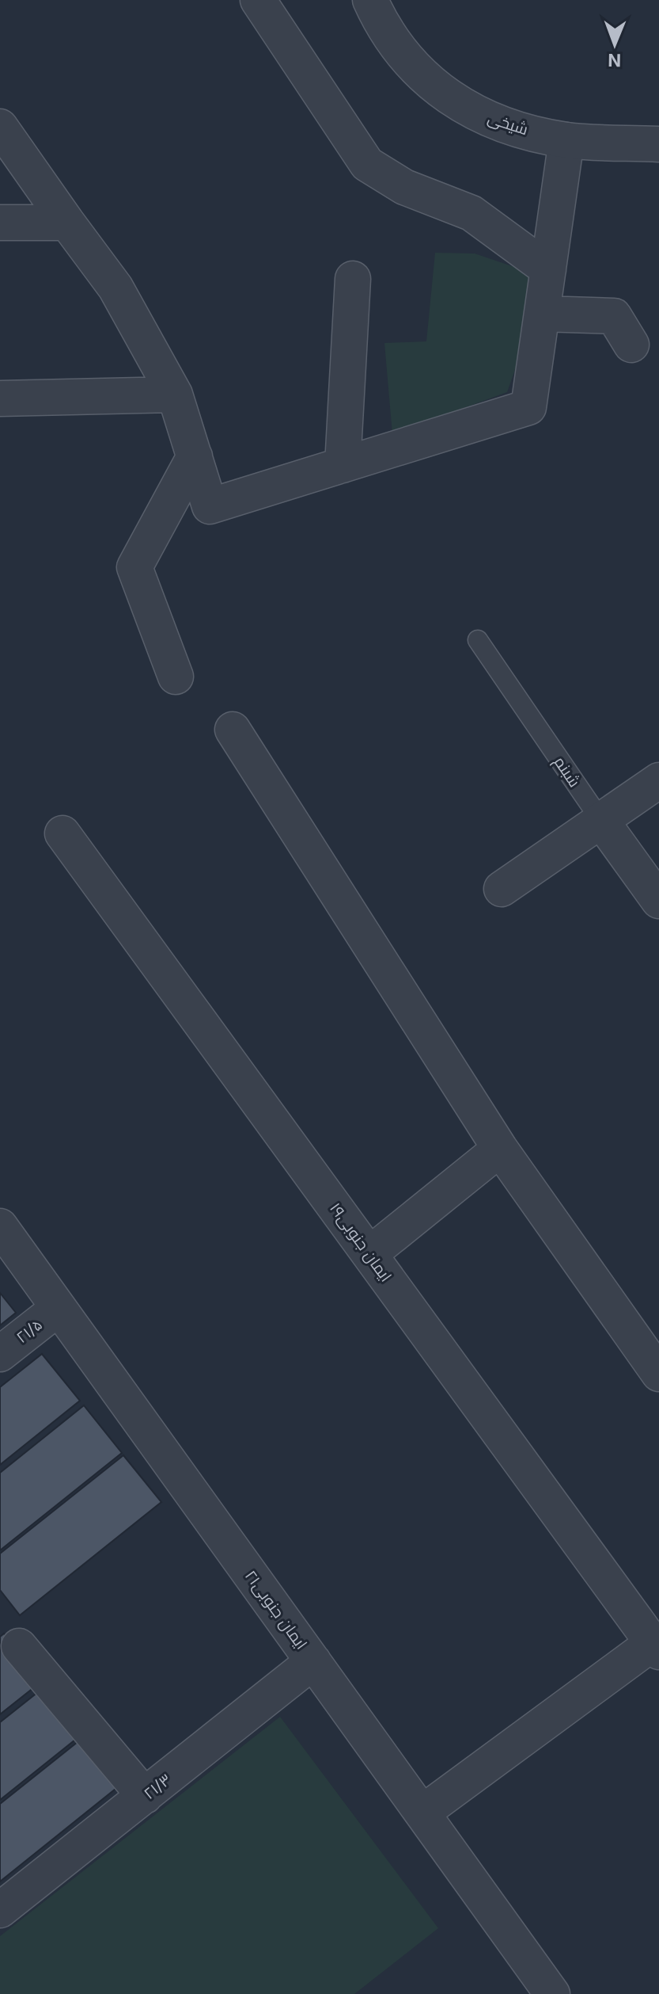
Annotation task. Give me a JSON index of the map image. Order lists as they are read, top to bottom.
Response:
{
  "streets": {
    "street": [
      "شیخی",
      "شبنم",
      "ایمان جنوبی۱۹",
      "۲۱/۵",
      "ایمان جنوبی۲۱",
      "۲۱/۳"
    ]
  },
  "crossings": [
    ["۲۱/۵", "ایمان جنوبی۲۱"],
    ["ایمان جنوبی۲۱", "۲۱/۳"]
  ],
  "north": "bottom"
}
